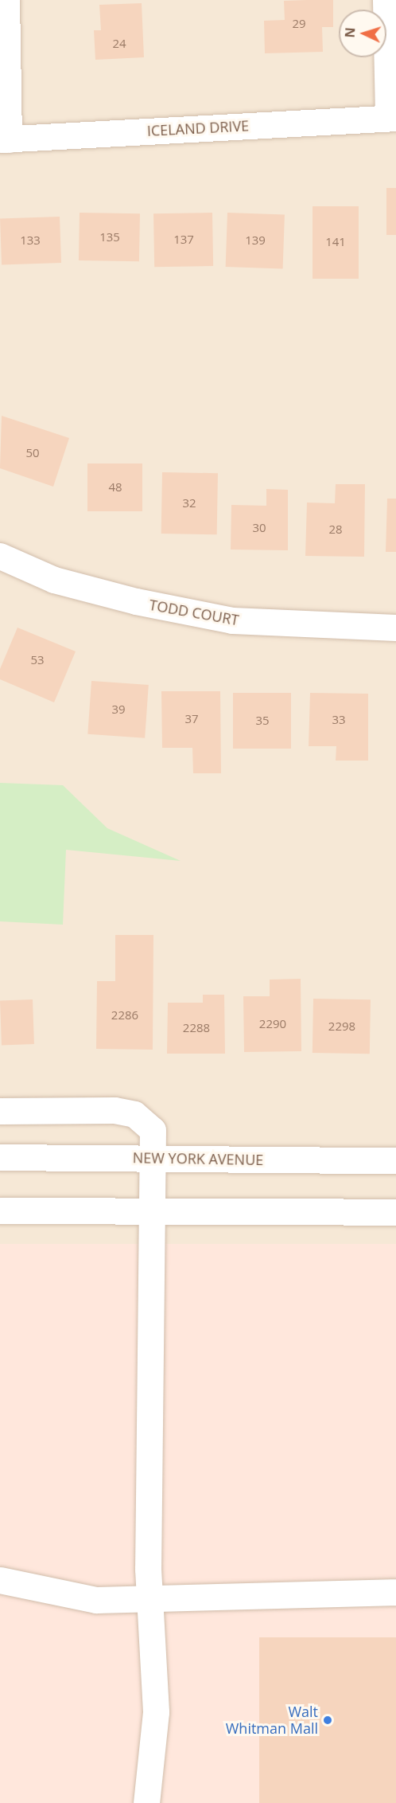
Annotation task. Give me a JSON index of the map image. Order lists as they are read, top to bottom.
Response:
{
  "streets": {
    "street": ["ICELAND DRIVE", "TODD COURT", "NEW YORK AVENUE"]
  },
  "places": ["Walt Whitman Mall"],
  "house_numbers": [
    "29",
    "24",
    "135",
    "137",
    "133",
    "139",
    "141",
    "50",
    "48",
    "32",
    "30",
    "28",
    "53",
    "39",
    "37",
    "33",
    "35",
    "2286",
    "2290",
    "2298",
    "2288"
  ],
  "north": "left"
}
